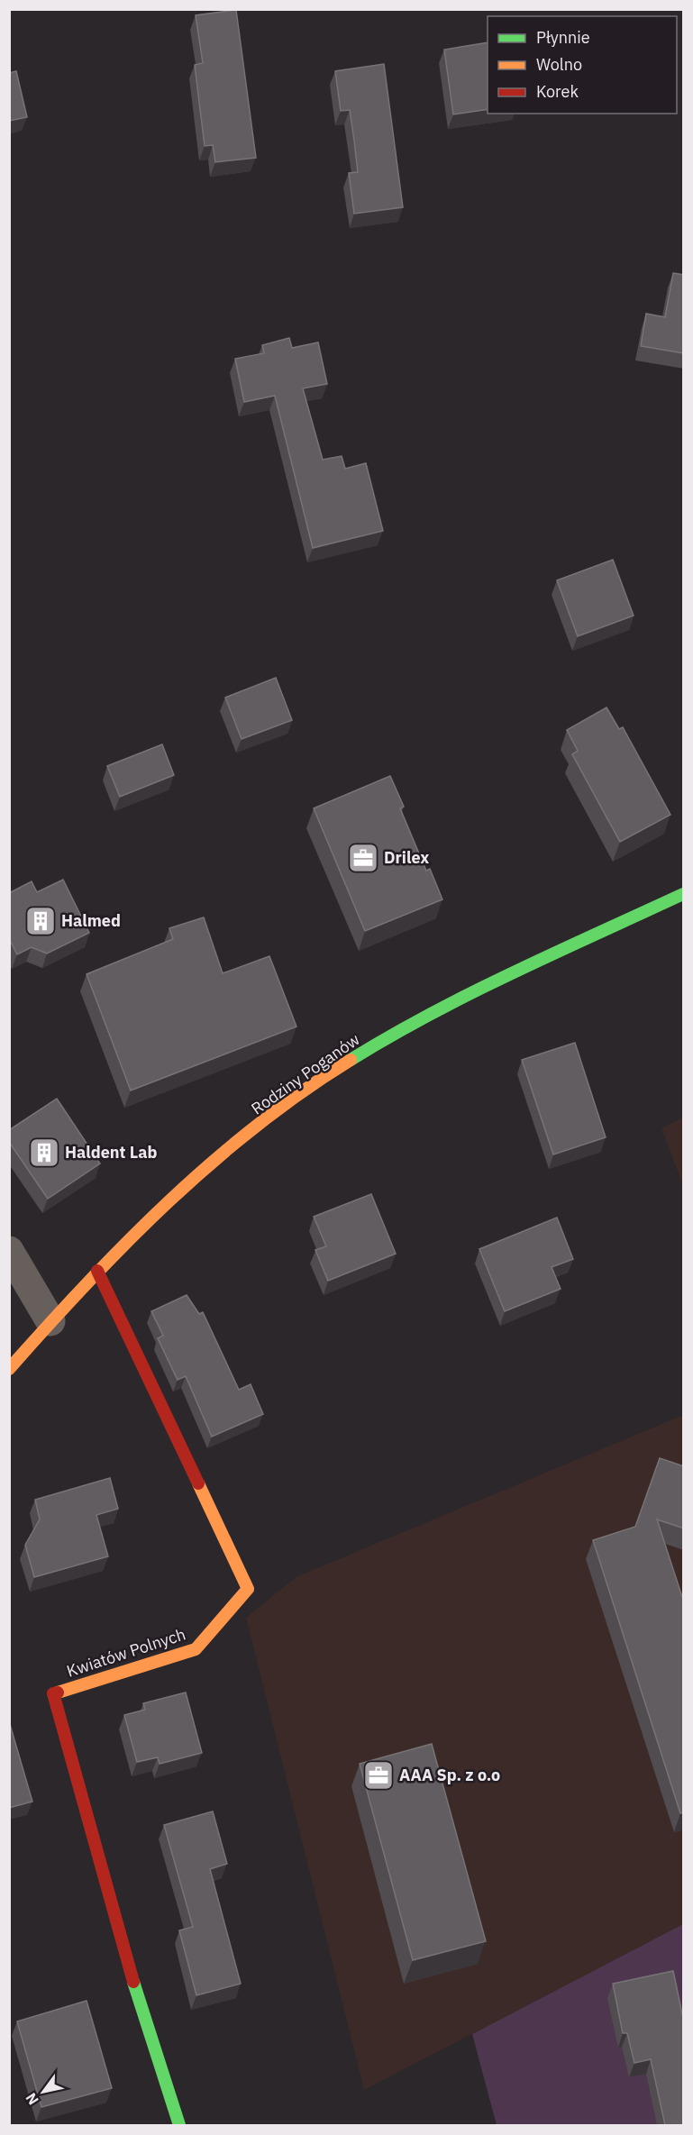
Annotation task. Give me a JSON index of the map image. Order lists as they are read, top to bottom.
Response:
{
  "streets": {
    "street": ["Rodziny Poganów", "Kwiatów Polnych"]
  },
  "crossings": [
    ["Rodziny Poganów", "Kwiatów Polnych"]
  ],
  "places": {
    "office": ["Drilex", "AAA Sp. z o.o"],
    "building": ["Halmed", "Haldent Lab"]
  },
  "legend": ["Płynnie", "Wolno", "Korek"],
  "north": "bottom left"
}
